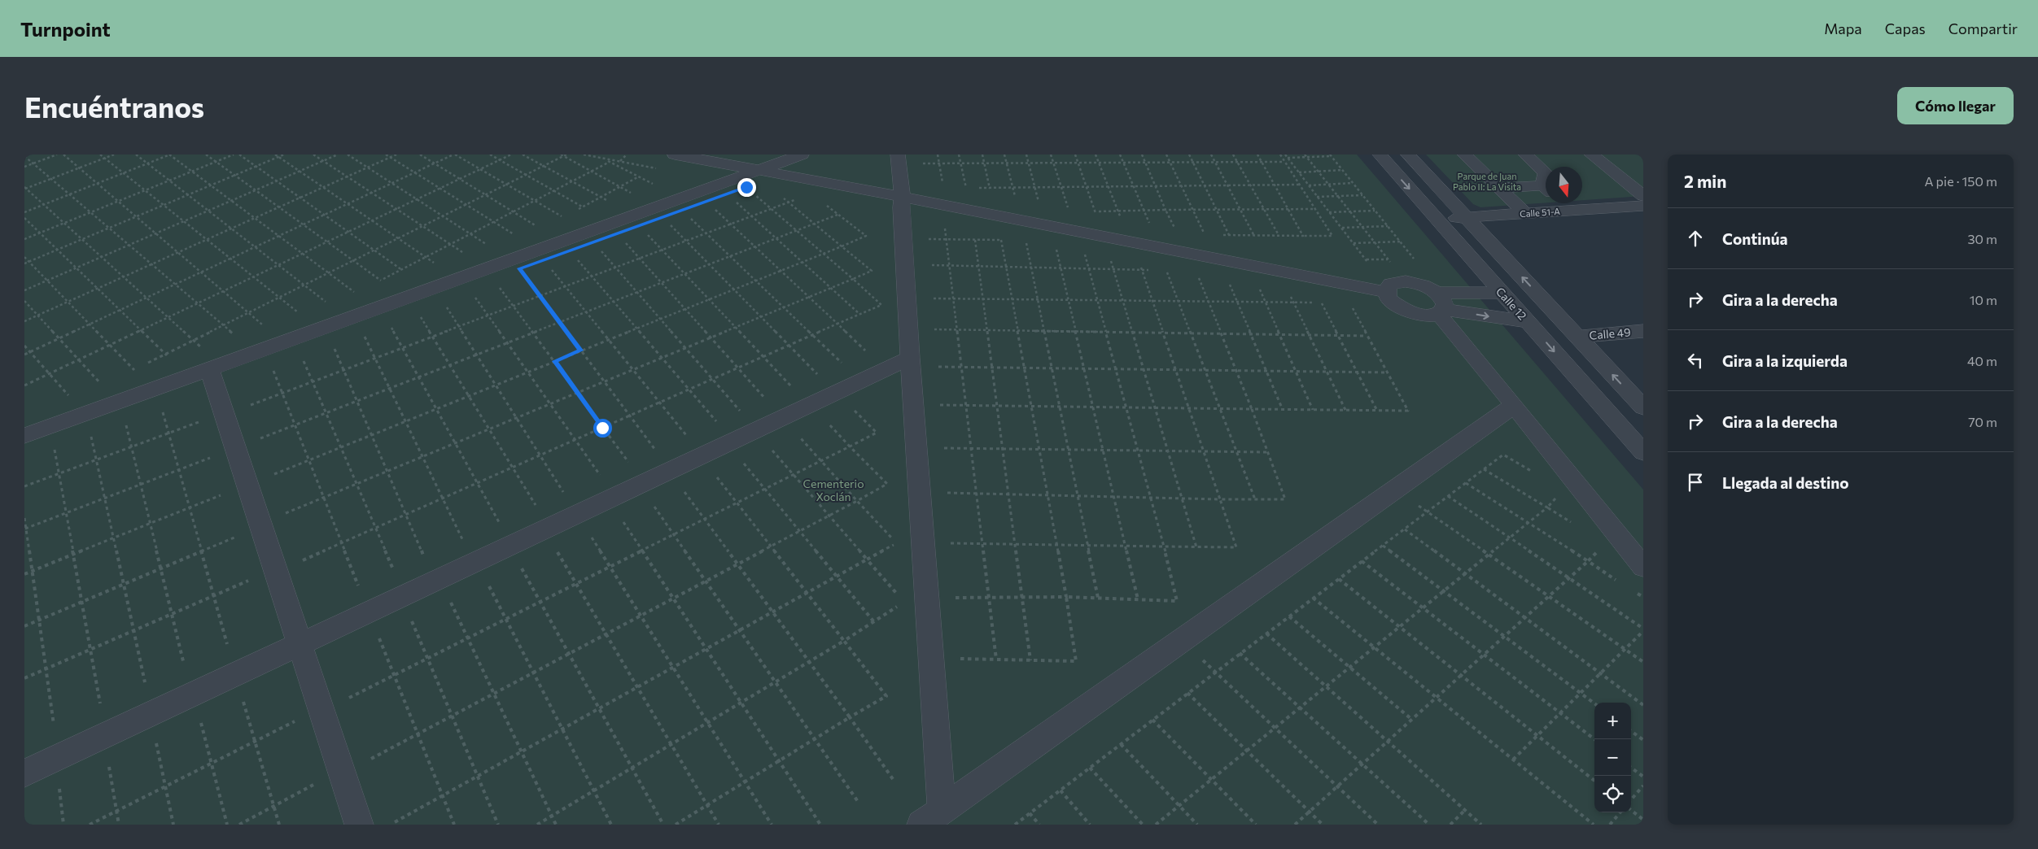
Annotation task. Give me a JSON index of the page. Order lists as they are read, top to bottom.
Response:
{
  "streets": {
    "street": ["Calle 51-A", "Calle 12", "Calle 49"]
  },
  "crossings": [
    ["Calle 51-A", "Calle 12"]
  ],
  "parks": ["Parque de Juan Pablo II: La Visita", "Cementerio Xoclán"],
  "north": "bottom",
  "page": {
    "header": "Turnpoint",
    "nav": ["Mapa", "Capas", "Compartir"],
    "buttons": "Cómo llegar",
    "title": "Encuéntranos",
    "heading": ["2 min", "A pie · 150 m"],
    "list": [
      ["Continúa", "30 m"],
      ["Gira a la derecha", "10 m"],
      ["Gira a la izquierda", "40 m"],
      ["Gira a la derecha", "70 m"],
      "Llegada al destino"
    ],
    "map_buttons": ["+", "−"]
  }
}
